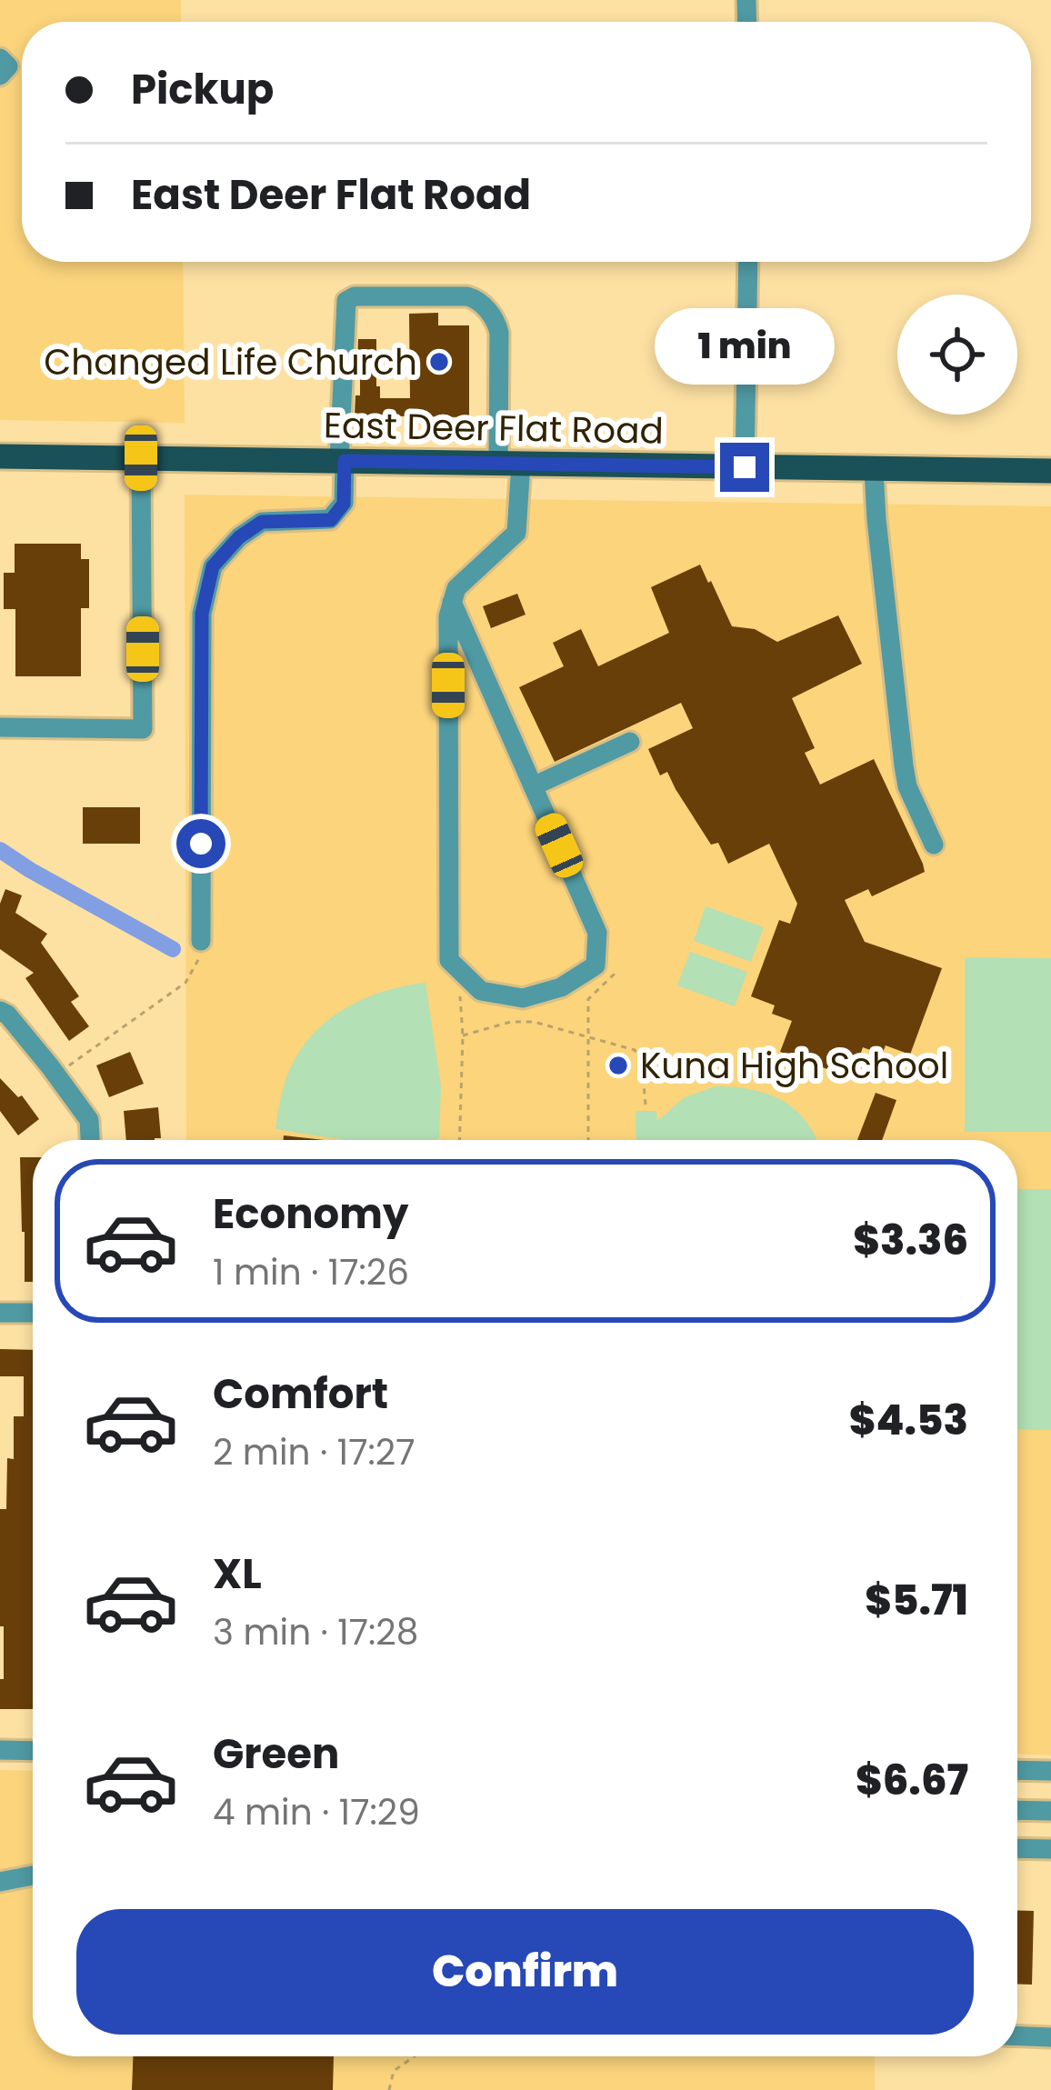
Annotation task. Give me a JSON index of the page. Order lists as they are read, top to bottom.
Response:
{
  "streets": {
    "main road": ["East Deer Flat Road"]
  },
  "places": ["Changed Life Church", "Kuna High School"],
  "page": {
    "banner": ["Pickup", "East Deer Flat Road"],
    "bubble": "1 min",
    "list": [
      {
        "name": "Economy",
        "note": "1 min · 17:26",
        "value": "$3.36"
      },
      {
        "name": "Comfort",
        "note": "2 min · 17:27",
        "value": "$4.53"
      },
      {
        "name": "XL",
        "note": "3 min · 17:28",
        "value": "$5.71"
      },
      {
        "name": "Green",
        "note": "4 min · 17:29",
        "value": "$6.67"
      }
    ],
    "buttons": "Confirm"
  }
}
